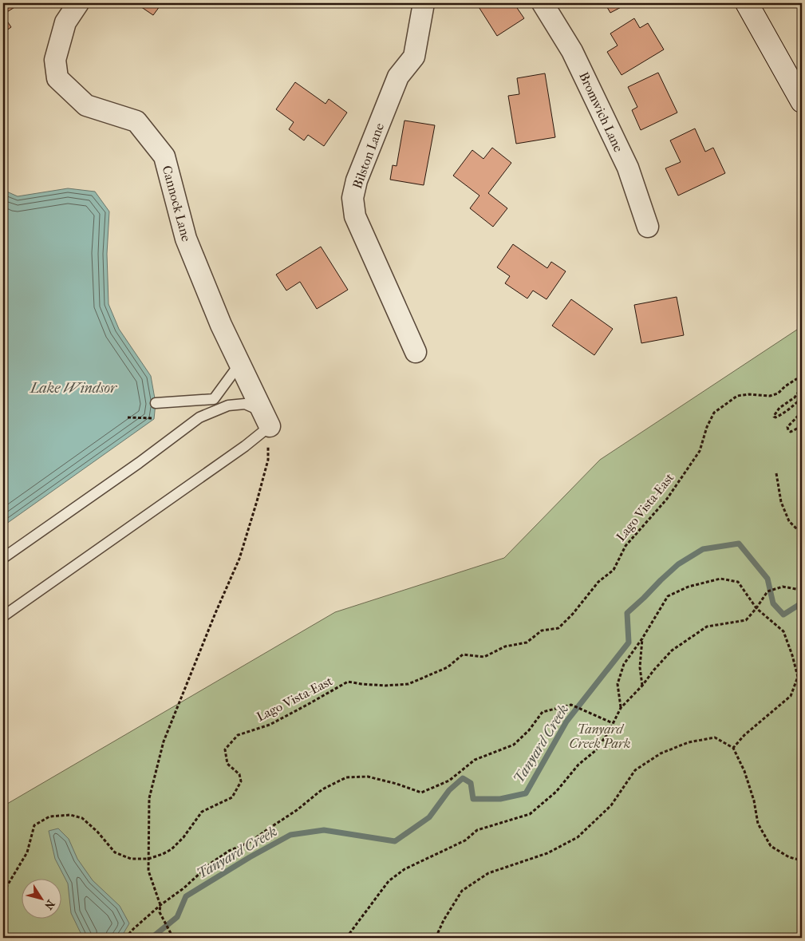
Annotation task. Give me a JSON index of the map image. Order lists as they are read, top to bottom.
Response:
{
  "streets": {
    "street": ["Bromwich Lane", "Bilston Lane", "Cannock Lane"],
    "path": ["Lago Vista-East"]
  },
  "water": ["Lake Windsor", "Tanyard Creek"],
  "parks": ["Tanyard Creek Park"],
  "north": "bottom right"
}
